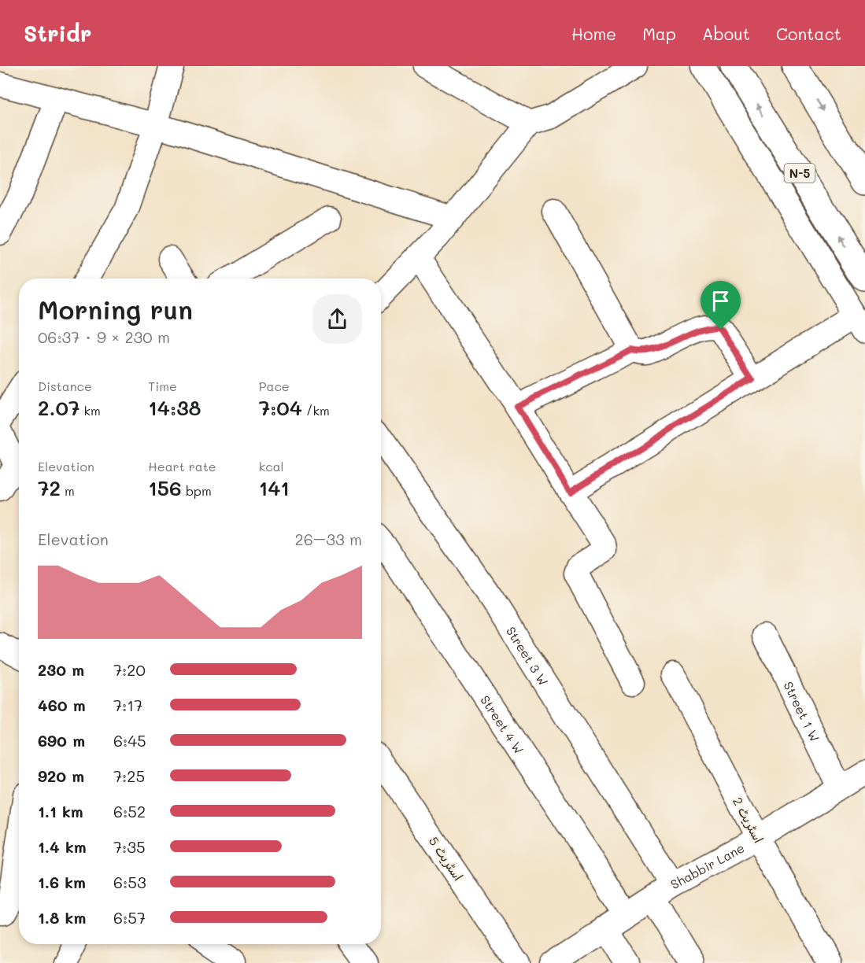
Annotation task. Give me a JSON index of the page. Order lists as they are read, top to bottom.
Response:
{
  "streets": {
    "highway": ["N-5"],
    "street": [
      "Street 3 W",
      "Street 1 W",
      "Street 4 W",
      "اسٹریٹ 2",
      "اسٹریٹ 5",
      "Shabbir Lane"
    ]
  },
  "crossings": [
    ["Street 3 W", "Shabbir Lane"],
    ["Street 1 W", "Shabbir Lane"],
    ["Street 4 W", "Shabbir Lane"],
    ["اسٹریٹ 2", "Shabbir Lane"]
  ],
  "page": {
    "header": "Stridr",
    "nav": [
      "Home",
      "Map",
      "About",
      "Contact"
    ],
    "heading": ["Morning run", "06:37 · 9 × 230 m"],
    "stats": [
      ["Distance", "2.07 km"],
      ["Time", "14:38"],
      ["Pace", "7:04 /km"],
      ["Elevation", "72 m"],
      ["Heart rate", "156 bpm"],
      ["kcal", "141"]
    ],
    "chart": ["Elevation", "26–33 m"],
    "list": [
      {
        "name": "230 m",
        "note": "7:20"
      },
      {
        "name": "460 m",
        "note": "7:17"
      },
      {
        "name": "690 m",
        "note": "6:45"
      },
      {
        "name": "920 m",
        "note": "7:25"
      },
      {
        "name": "1.1 km",
        "note": "6:52"
      },
      {
        "name": "1.4 km",
        "note": "7:35"
      },
      {
        "name": "1.6 km",
        "note": "6:53"
      },
      {
        "name": "1.8 km",
        "note": "6:57"
      }
    ]
  }
}
